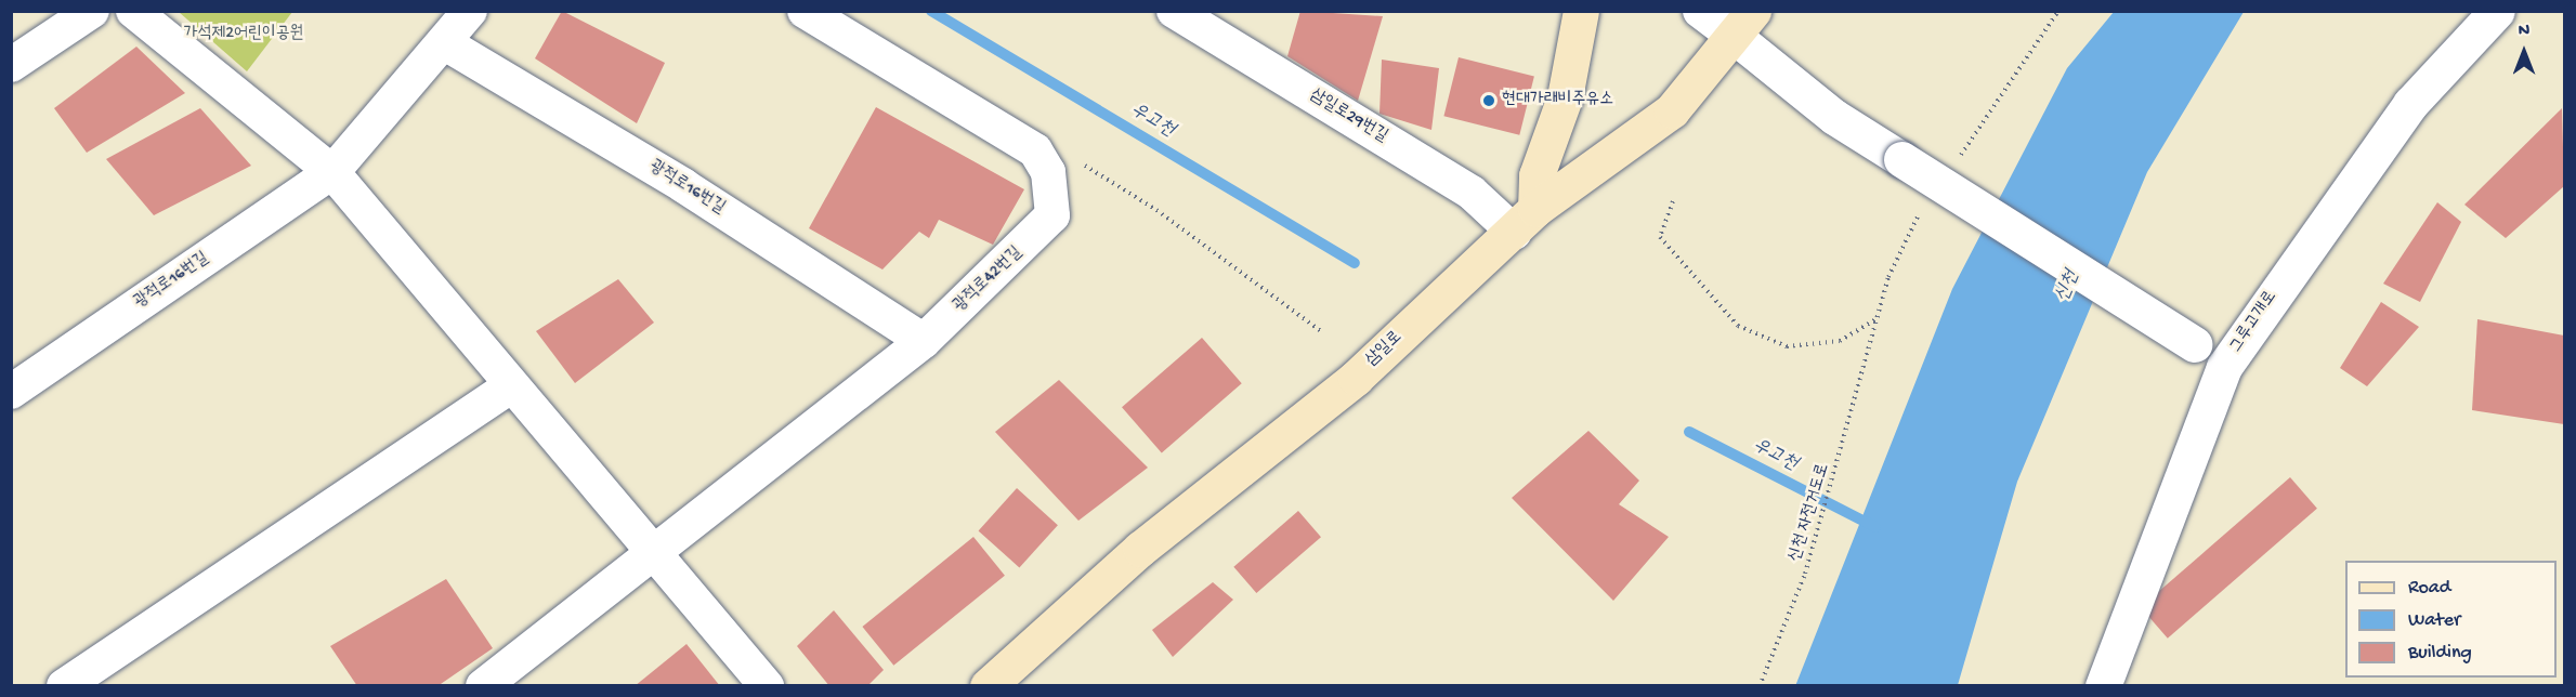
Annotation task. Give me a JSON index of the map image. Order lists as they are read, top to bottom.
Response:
{
  "streets": {
    "main road": ["삼일로"],
    "street": [
      "삼일로29번길",
      "광적로16번길",
      "광적로42번길",
      "그루고개로"
    ],
    "path": ["신천 자전거도로"]
  },
  "crossings": [
    ["삼일로29번길", "삼일로"],
    ["광적로16번길", "광적로42번길"]
  ],
  "water": ["우고천", "신천"],
  "parks": ["가석제2어린이공원"],
  "places": ["현대가래비주유소"],
  "legend": ["Road", "Water", "Building"],
  "north": "top"
}
